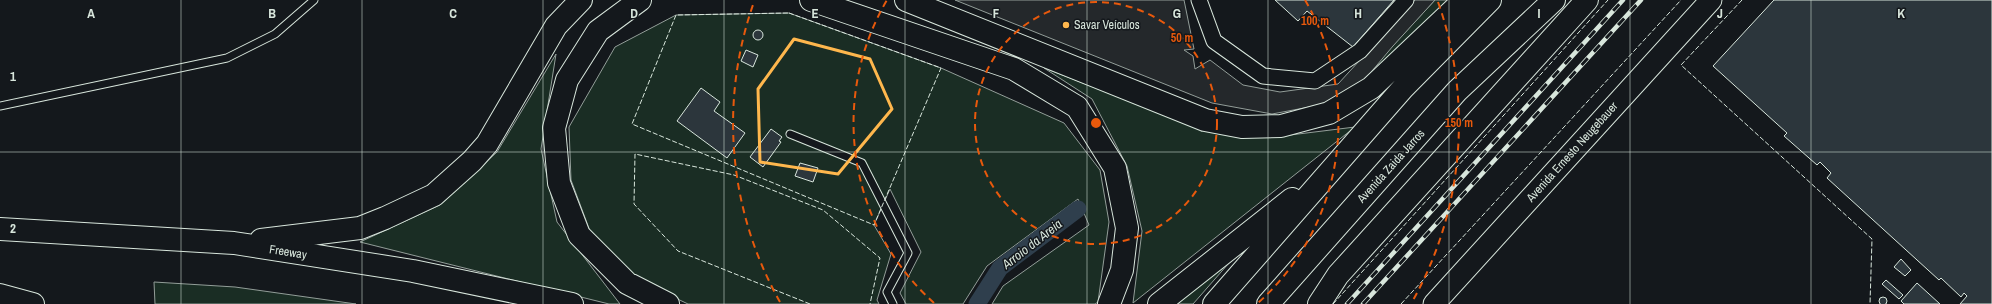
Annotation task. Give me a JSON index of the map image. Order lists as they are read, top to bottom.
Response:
{
  "streets": {
    "highway": ["Avenida Zaida Jarros", "Freeway"],
    "main road": ["Avenida Ernesto Neugebauer"]
  },
  "water": ["Arroio da Areia"],
  "places": ["Savar Veículos"],
  "grid": {
    "columns": [
      "A",
      "B",
      "C",
      "D",
      "E",
      "F",
      "G",
      "H",
      "I",
      "J",
      "K"
    ],
    "rows": ["1", "2"]
  },
  "rings": ["100 m", "50 m", "150 m"]
}
